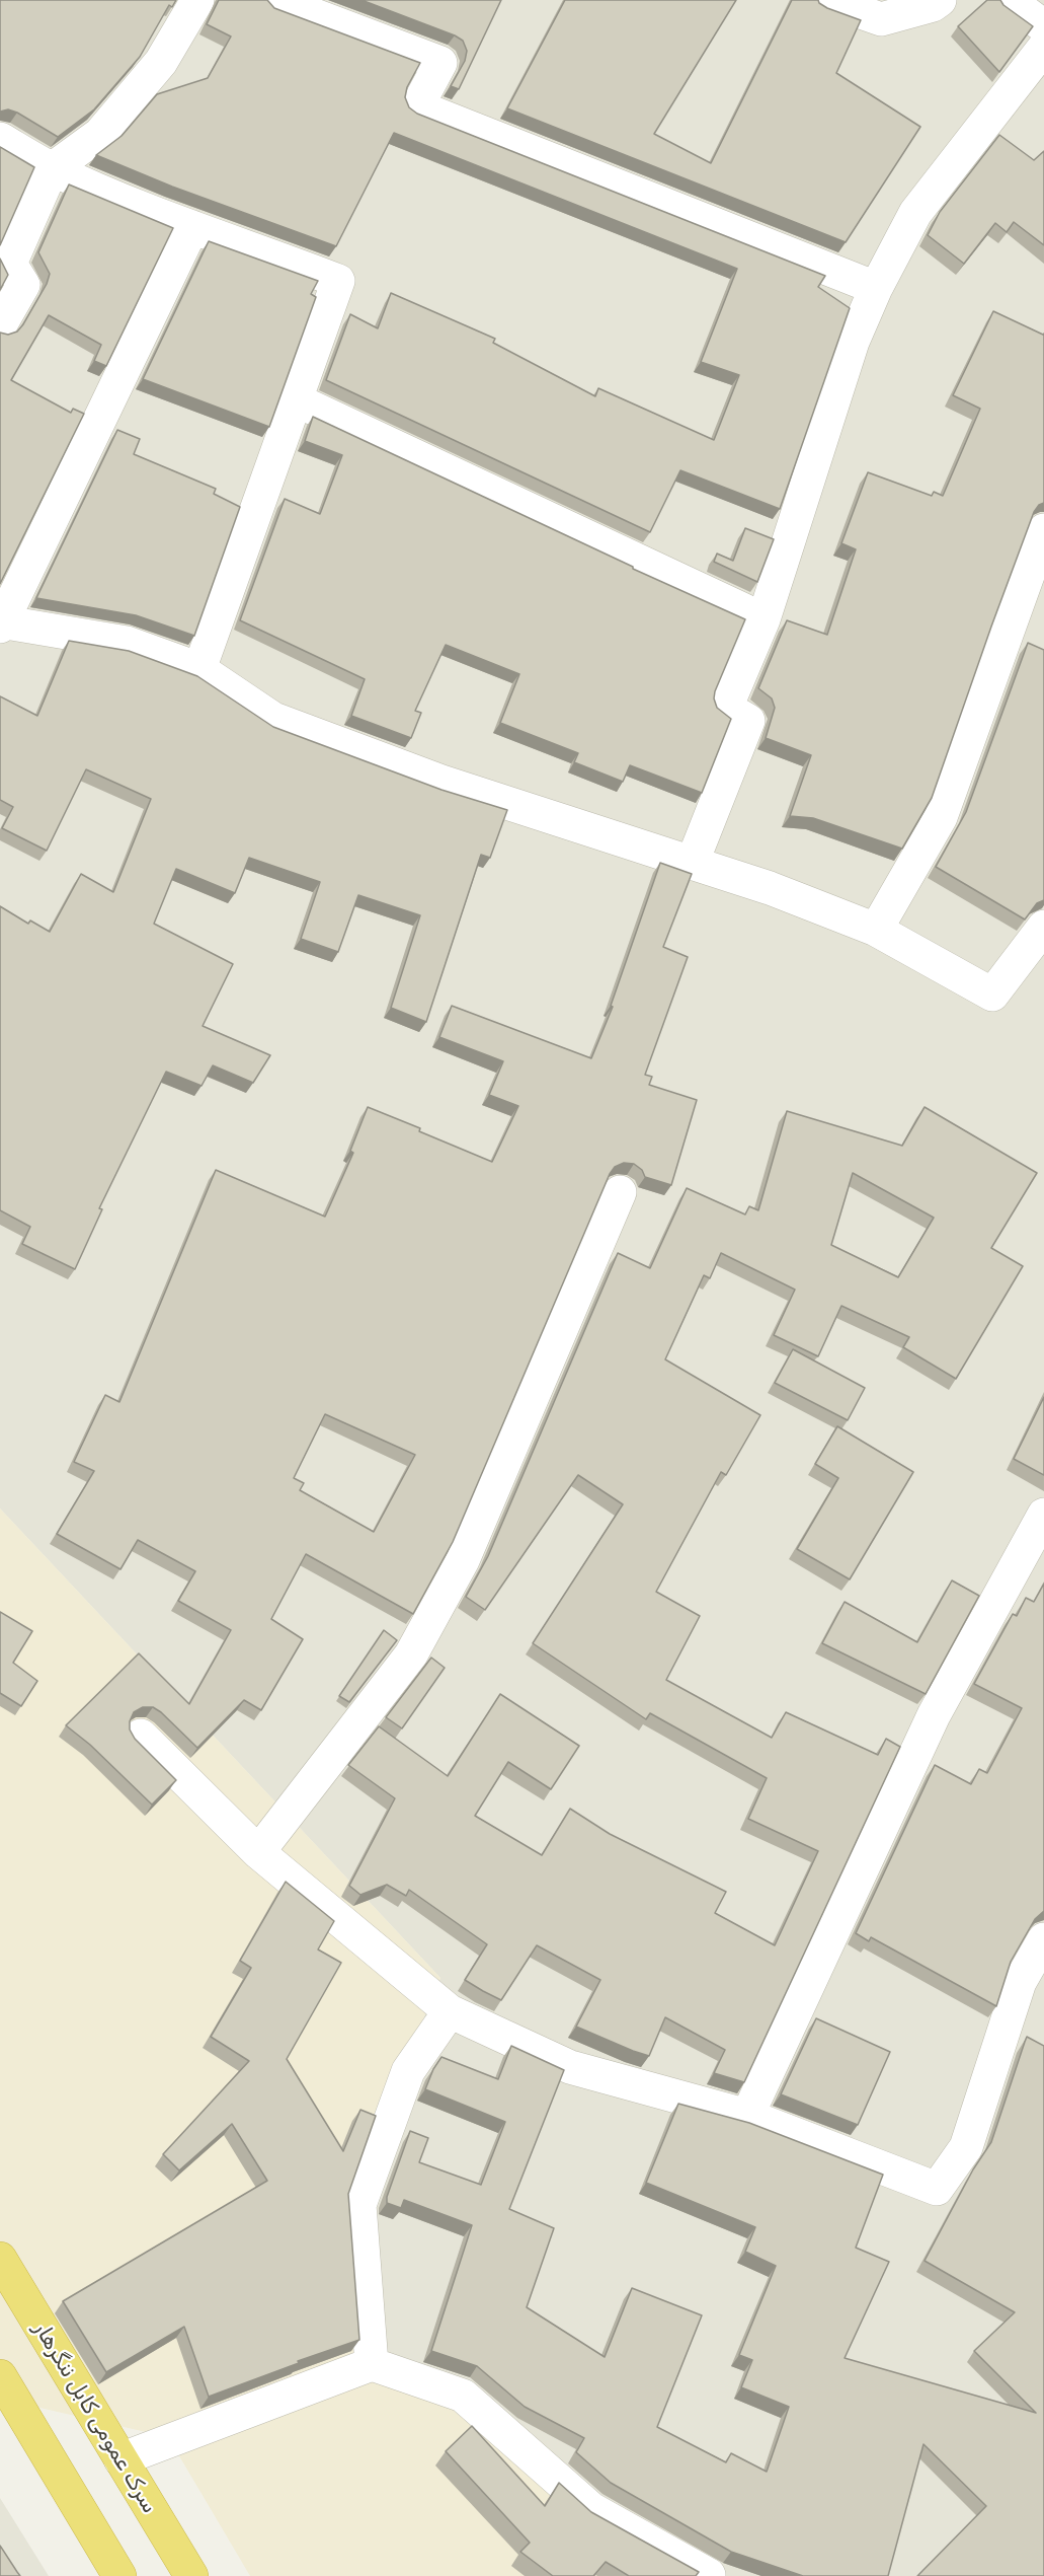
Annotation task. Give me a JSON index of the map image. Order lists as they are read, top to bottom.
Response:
{
  "streets": {
    "highway": ["سرک عمومی کابل ننگرهار"]
  }
}
